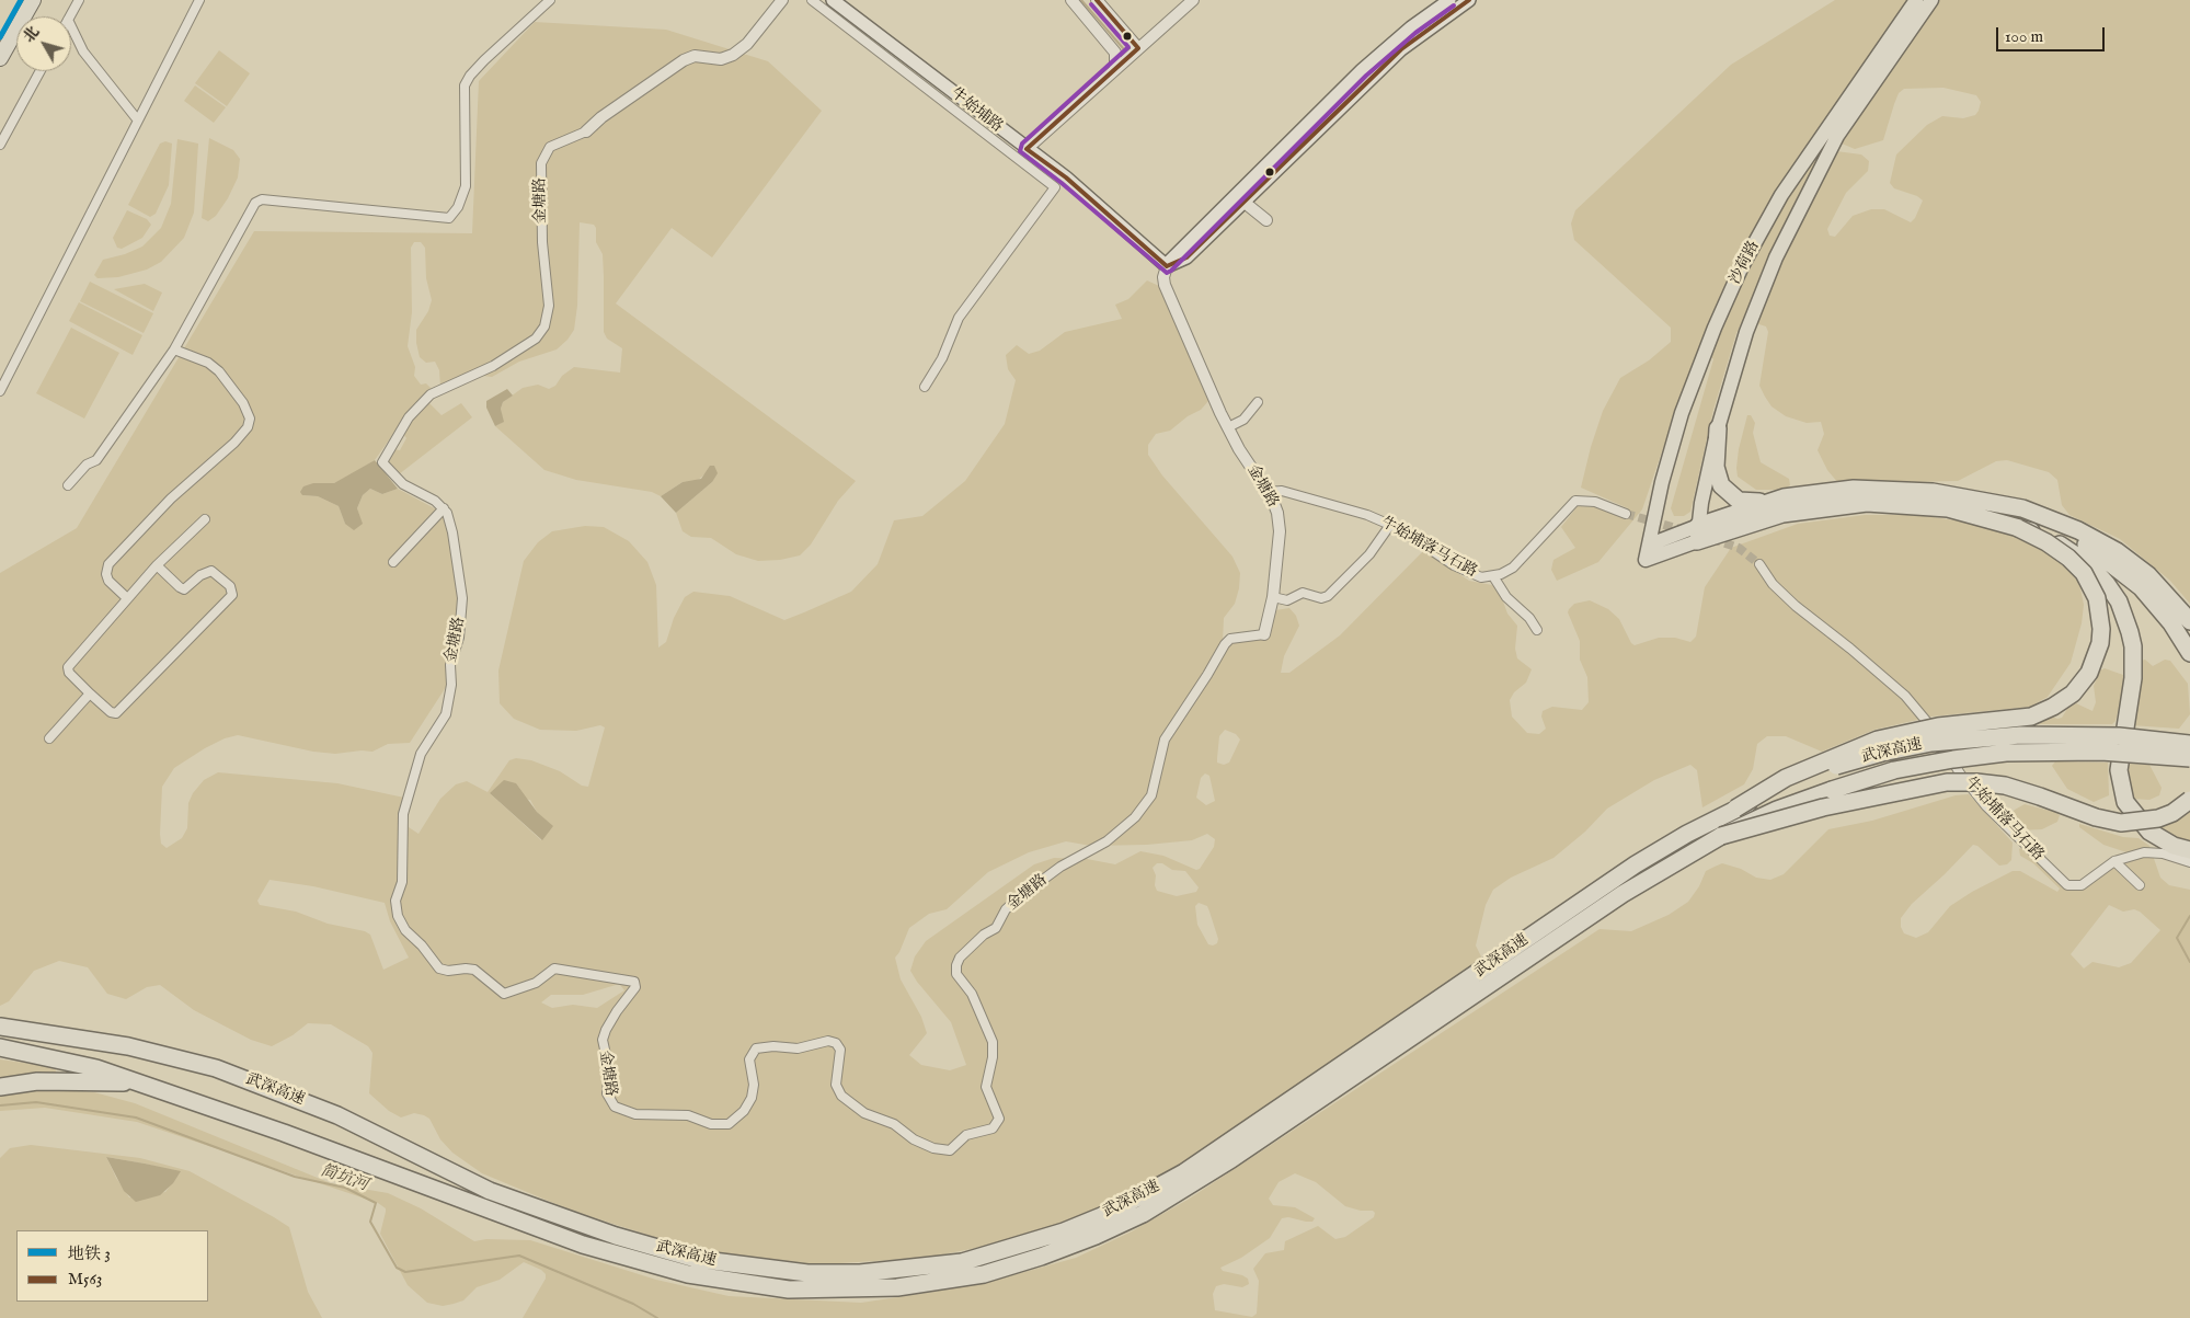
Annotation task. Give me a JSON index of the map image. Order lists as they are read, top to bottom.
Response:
{
  "streets": {
    "highway": ["武深高速"],
    "main road": ["牛始埔路", "沙荷路"],
    "street": ["金塘路", "牛始埔落马石路"]
  },
  "crossings": [
    ["牛始埔路", "金塘路"],
    ["金塘路", "牛始埔落马石路"]
  ],
  "water": ["简坑河"],
  "lines": ["metro line 3", "transit line M563"],
  "legend": ["地铁 3", "M563"],
  "scale_bar": "100 m",
  "north": "top left"
}
